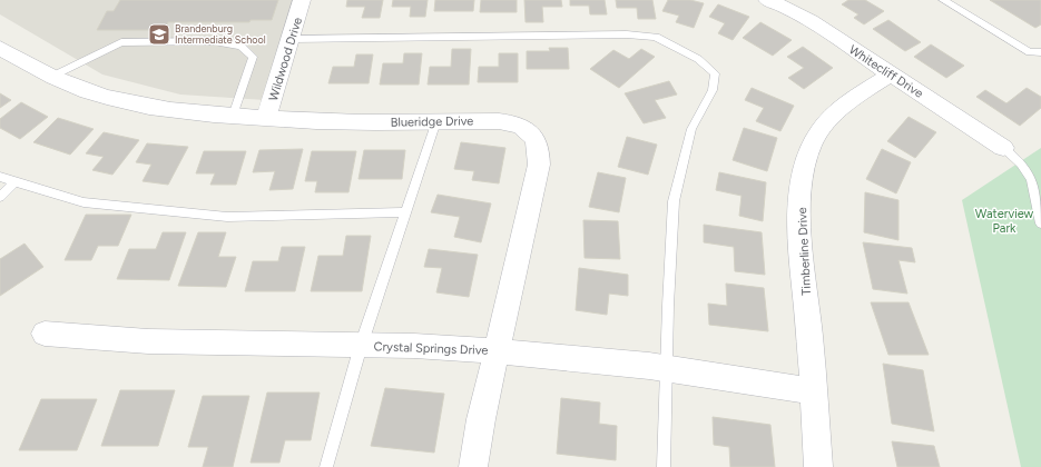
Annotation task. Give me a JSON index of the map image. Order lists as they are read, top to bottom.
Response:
{
  "streets": {
    "street": [
      "Wildwood Drive",
      "Whitecliff Drive",
      "Blueridge Drive",
      "Timberline Drive",
      "Crystal Springs Drive"
    ]
  },
  "crossings": [
    ["Wildwood Drive", "Blueridge Drive"],
    ["Whitecliff Drive", "Timberline Drive"],
    ["Blueridge Drive", "Crystal Springs Drive"],
    ["Timberline Drive", "Crystal Springs Drive"]
  ],
  "parks": ["Waterview Park"],
  "places": {
    "school or university": ["Brandenburg Intermediate School"]
  }
}
